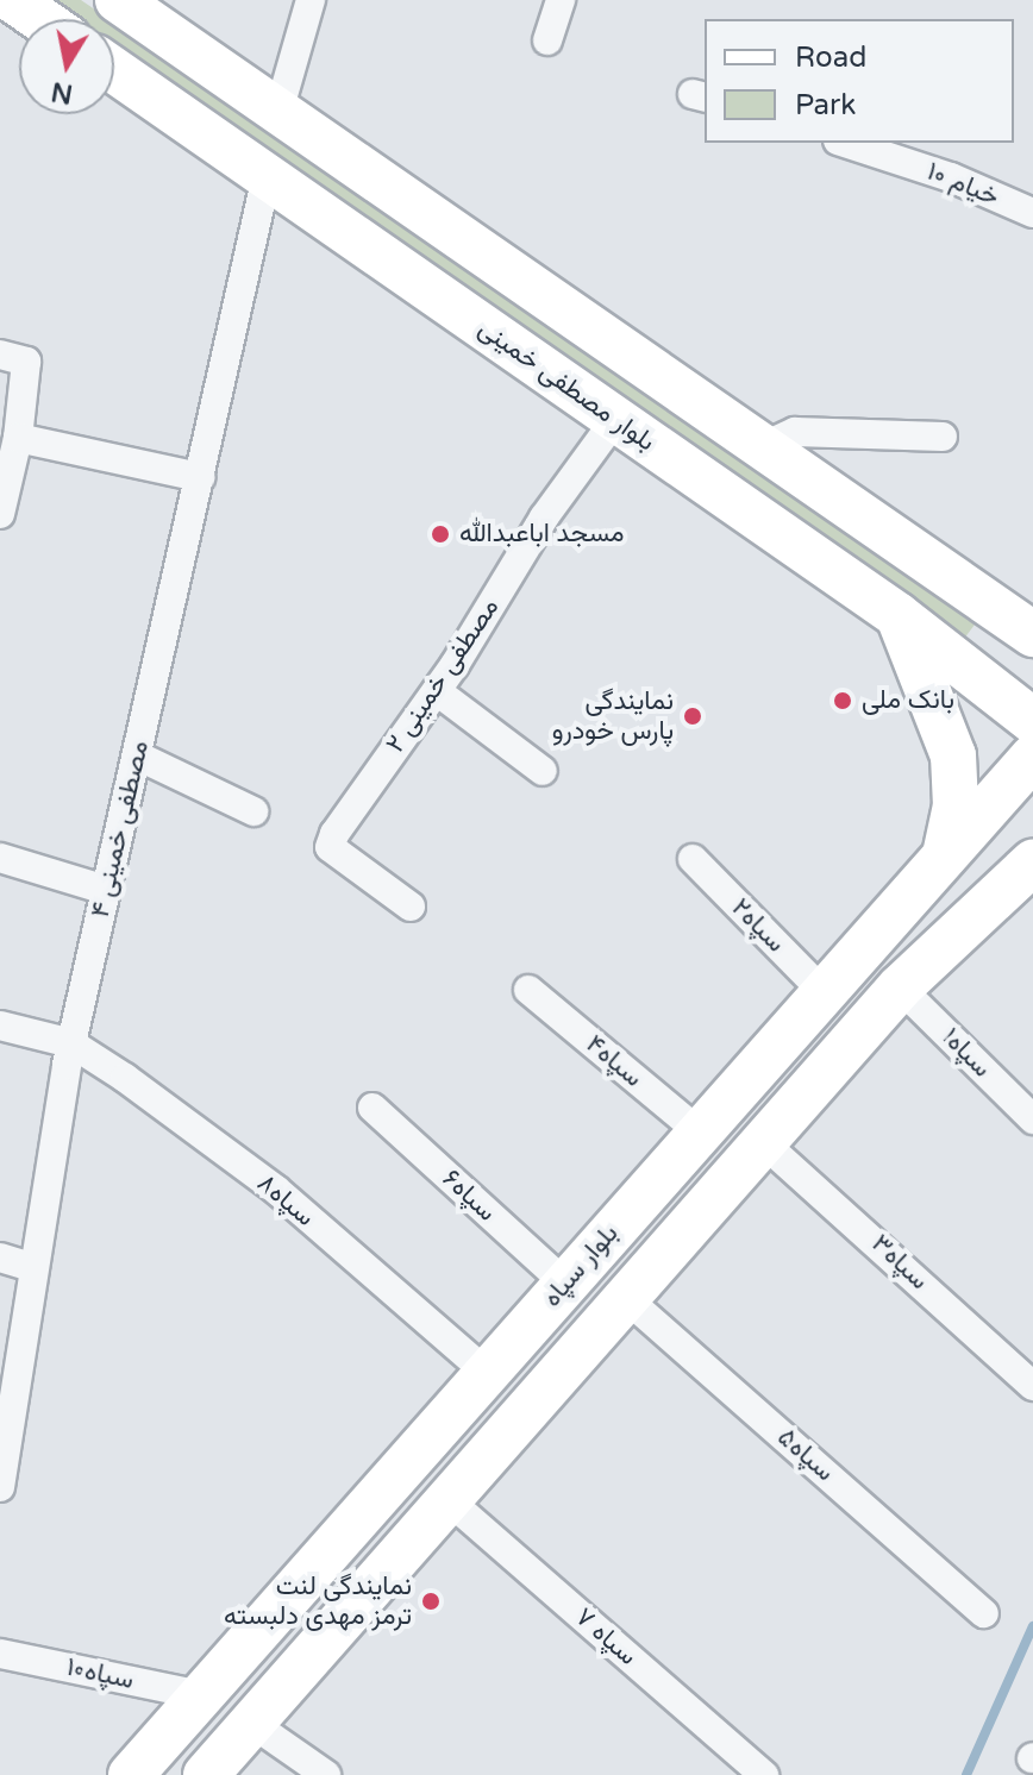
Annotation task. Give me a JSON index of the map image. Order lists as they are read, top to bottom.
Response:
{
  "streets": {
    "main road": ["بلوار مصطفی خمینی", "بلوار سپاه"],
    "street": [
      "خیام ۱۰",
      "مصطفی خمینی ۲",
      "مصطفی خمینی ۴",
      "سپاه۲",
      "سپاه۱",
      "سپاه۴",
      "سپاه۶",
      "سپاه۸",
      "سپاه۳",
      "سپاه۵",
      "سپاه ۷",
      "سپاه۱۰"
    ]
  },
  "crossings": [
    ["بلوار مصطفی خمینی", "مصطفی خمینی ۲"],
    ["بلوار مصطفی خمینی", "مصطفی خمینی ۴"],
    ["مصطفی خمینی ۴", "سپاه۸"],
    ["سپاه۲", "بلوار سپاه"],
    ["سپاه۴", "بلوار سپاه"],
    ["سپاه۶", "بلوار سپاه"],
    ["سپاه۸", "بلوار سپاه"],
    ["بلوار سپاه", "سپاه۱۰"]
  ],
  "places": [
    "مسجد اباعبدالله",
    "بانک ملی",
    "نمایندگی پارس خودرو",
    "نمایندگی لنت ترمز مهدی دلبسته"
  ],
  "legend": ["Road", "Park"],
  "north": "bottom"
}
